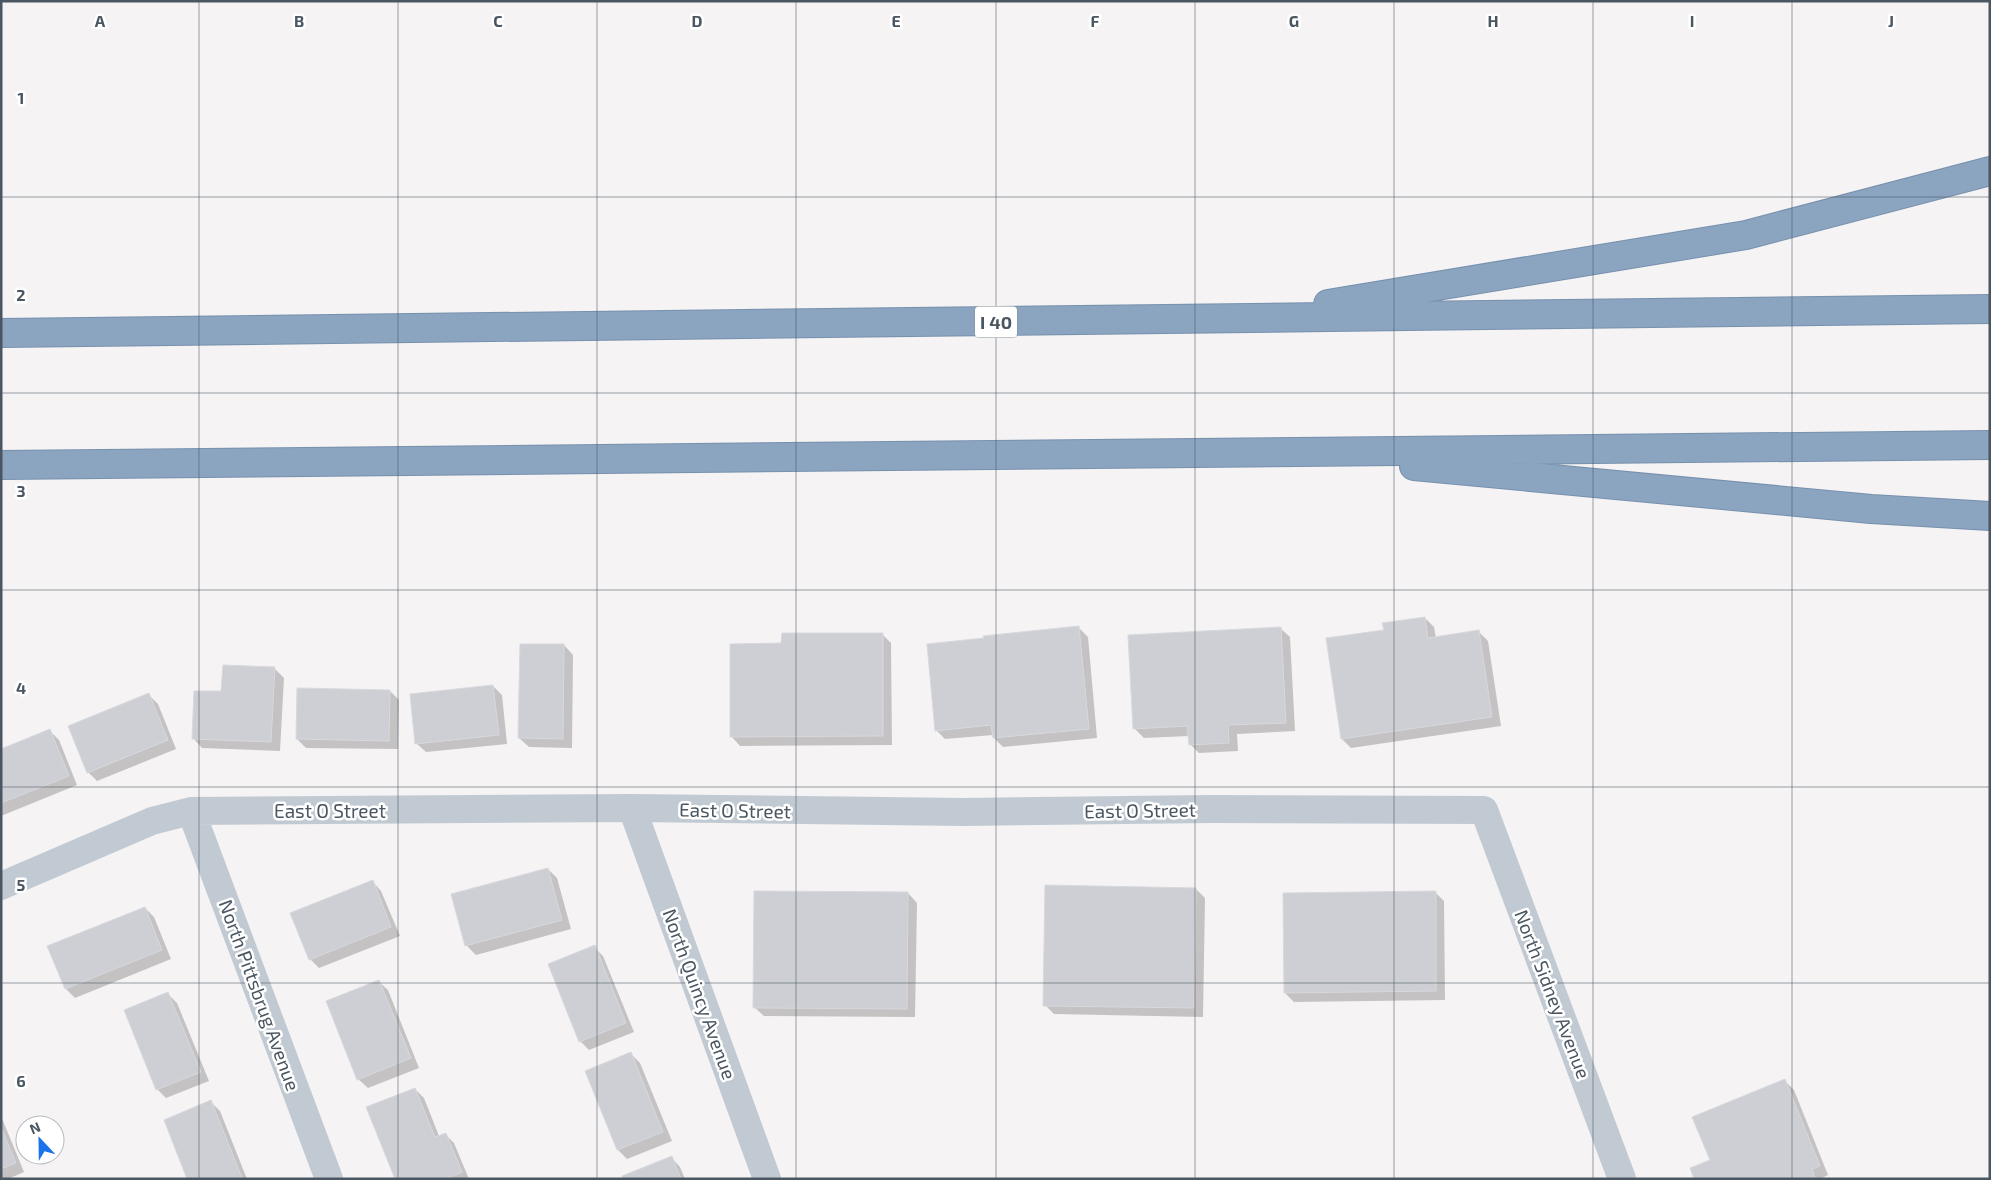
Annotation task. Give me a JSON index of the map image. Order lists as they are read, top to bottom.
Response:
{
  "streets": {
    "highway": ["I 40"],
    "street": [
      "East O Street",
      "North Quincy Avenue",
      "North Sidney Avenue",
      "North Pittsbrug Avenue"
    ]
  },
  "crossings": [
    ["East O Street", "North Quincy Avenue"],
    ["East O Street", "North Sidney Avenue"],
    ["East O Street", "North Pittsbrug Avenue"]
  ],
  "north": "top",
  "grid": {
    "columns": [
      "A",
      "B",
      "C",
      "D",
      "E",
      "F",
      "G",
      "H",
      "I",
      "J"
    ],
    "rows": [
      "1",
      "2",
      "3",
      "4",
      "5",
      "6"
    ]
  }
}
